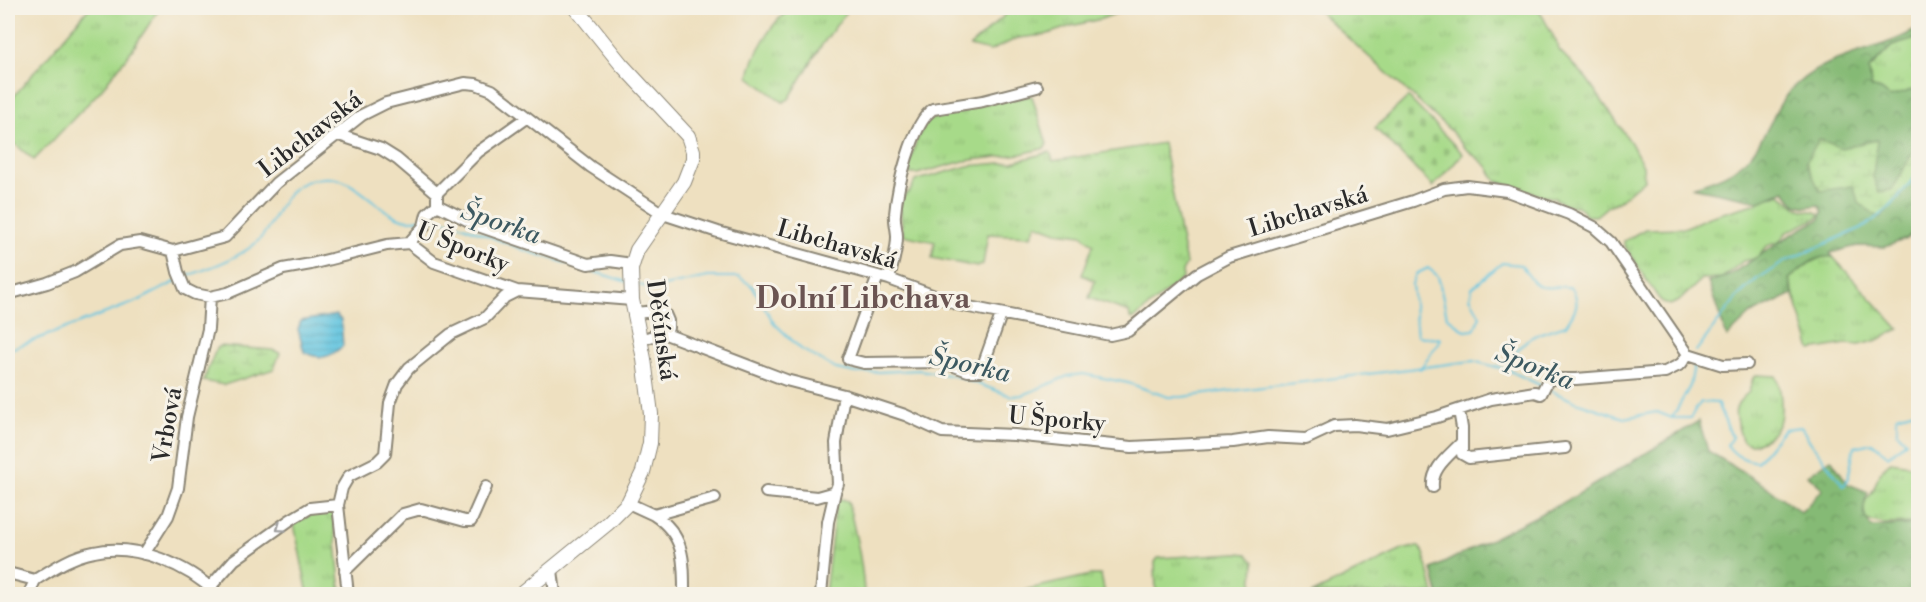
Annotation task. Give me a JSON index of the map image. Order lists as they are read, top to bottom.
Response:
{
  "streets": {
    "main road": ["Děčínská"],
    "street": ["Libchavská", "U Šporky", "Vrbová"]
  },
  "crossings": [
    ["Libchavská", "U Šporky"],
    ["Libchavská", "Děčínská"],
    ["U Šporky", "Děčínská"],
    ["U Šporky", "Vrbová"]
  ],
  "districts": ["Dolní Libchava"],
  "water": ["Šporka"]
}
